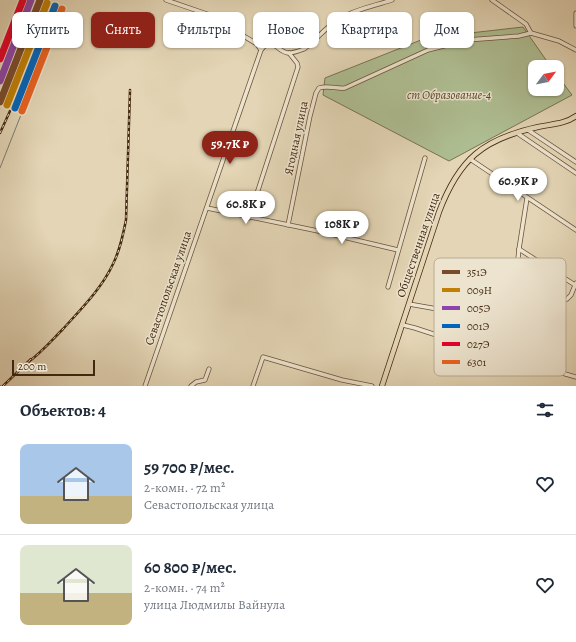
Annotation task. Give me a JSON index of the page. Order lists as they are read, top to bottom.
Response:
{
  "streets": {
    "main road": ["Общественная улица"],
    "street": ["Ягодная улица", "Севастопольская улица"]
  },
  "parks": ["ст Образование-4"],
  "lines": [
    "transit line 351Э",
    "transit line 005Э",
    "transit line 027Э",
    "transit line 009Н",
    "transit line 001Э",
    "transit line 6301"
  ],
  "legend": [
    "351Э",
    "009Н",
    "005Э",
    "001Э",
    "027Э",
    "6301"
  ],
  "scale_bar": "200 m",
  "north": "top right",
  "page": {
    "chip": [
      "Купить",
      "Снять",
      "Фильтры",
      "Новое",
      "Квартира",
      "Дом"
    ],
    "price": [
      "59.7K ₽",
      "60.9K ₽",
      "60.8K ₽",
      "108K ₽"
    ],
    "scale": "200 m",
    "heading": "Объектов: 4",
    "list": [
      {
        "name": "59 700 ₽/мес.",
        "note": "2-комн. · 72 m² · Севастопольская улица"
      },
      {
        "name": "60 800 ₽/мес.",
        "note": "2-комн. · 74 m² · улица Людмилы Вайнула"
      }
    ]
  }
}
